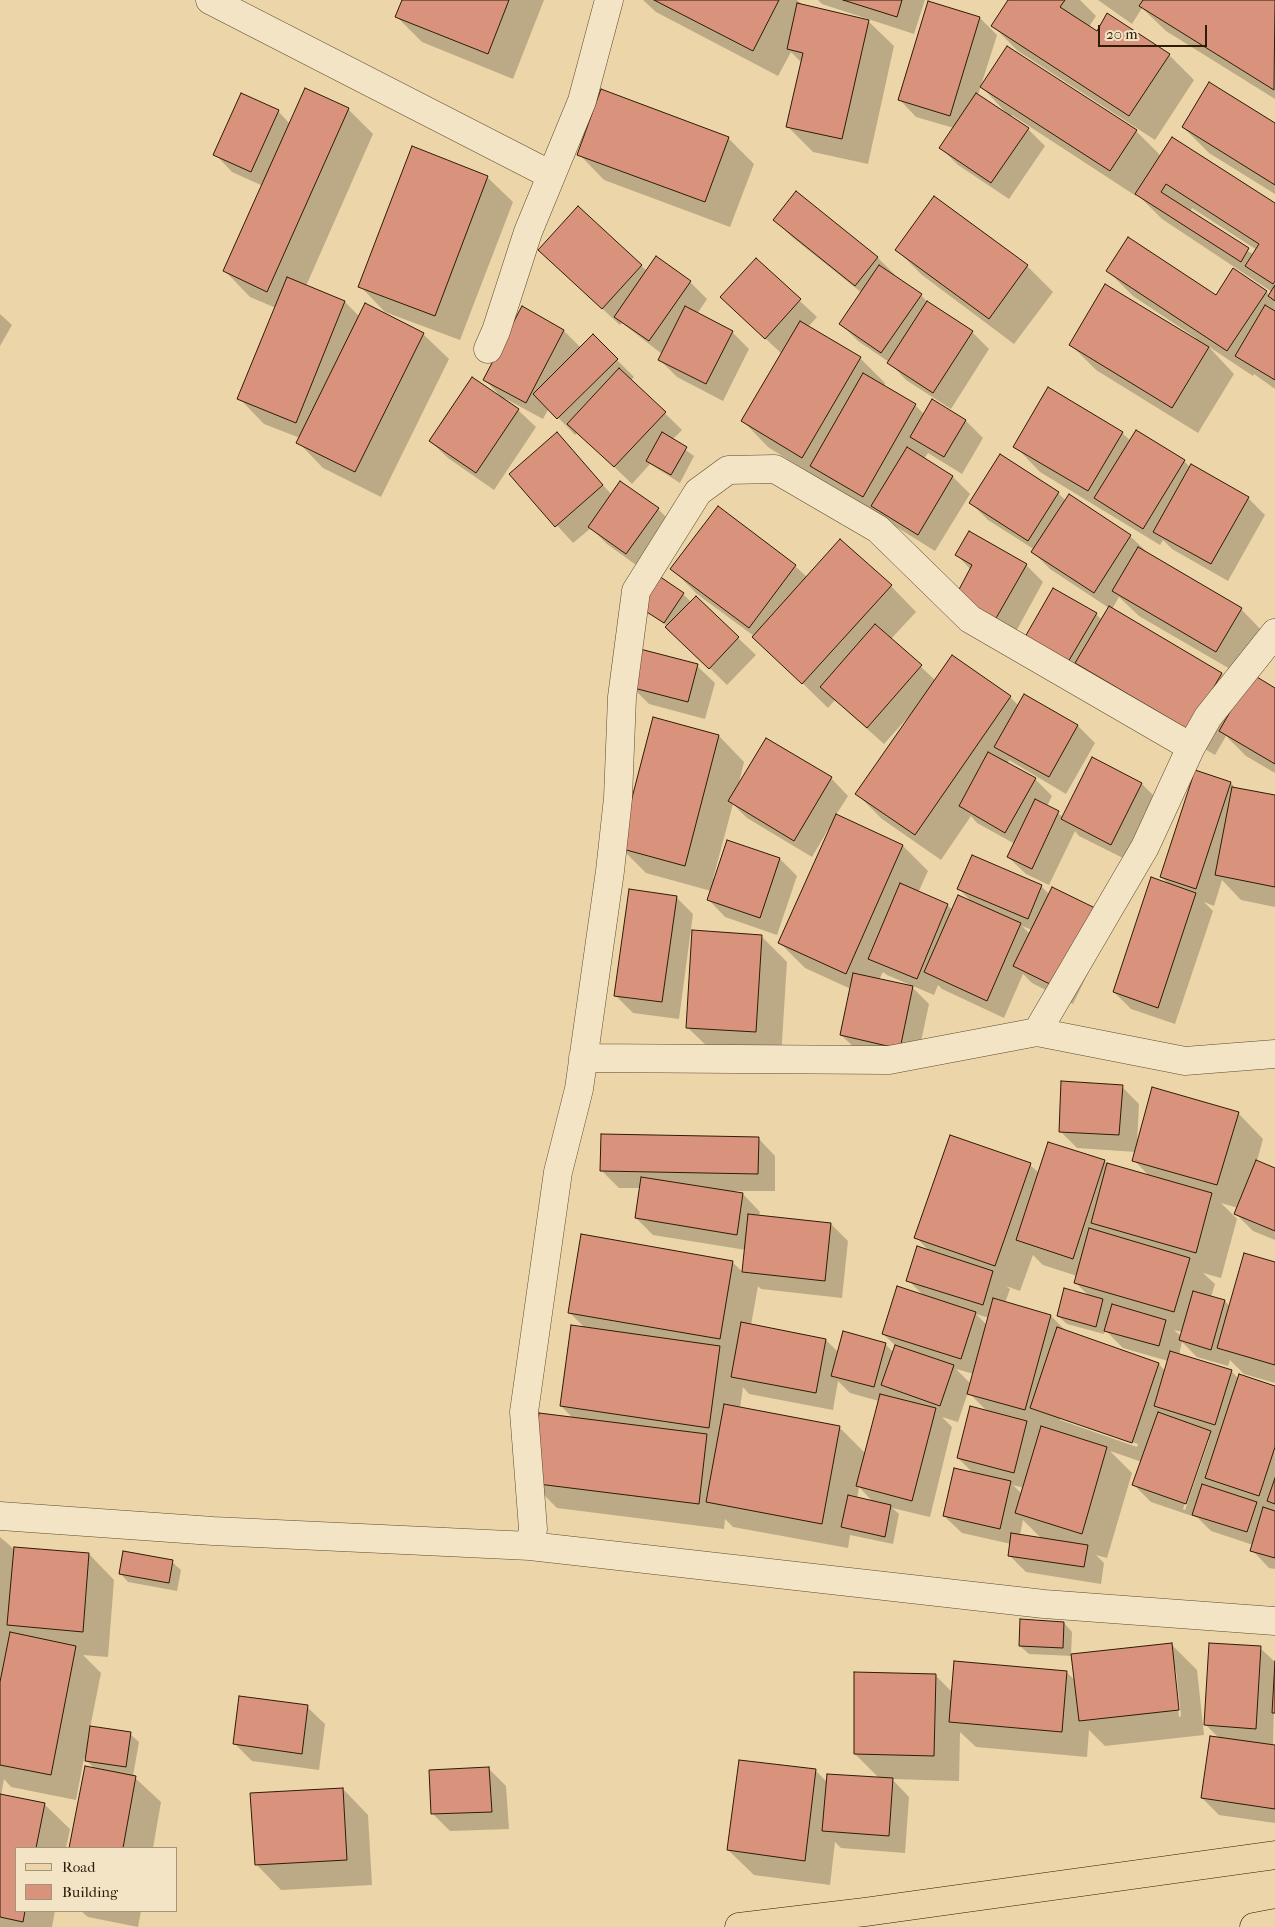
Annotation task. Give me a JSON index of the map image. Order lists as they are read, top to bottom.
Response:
{
  "legend": ["Road", "Building"],
  "scale_bar": "20 m"
}
